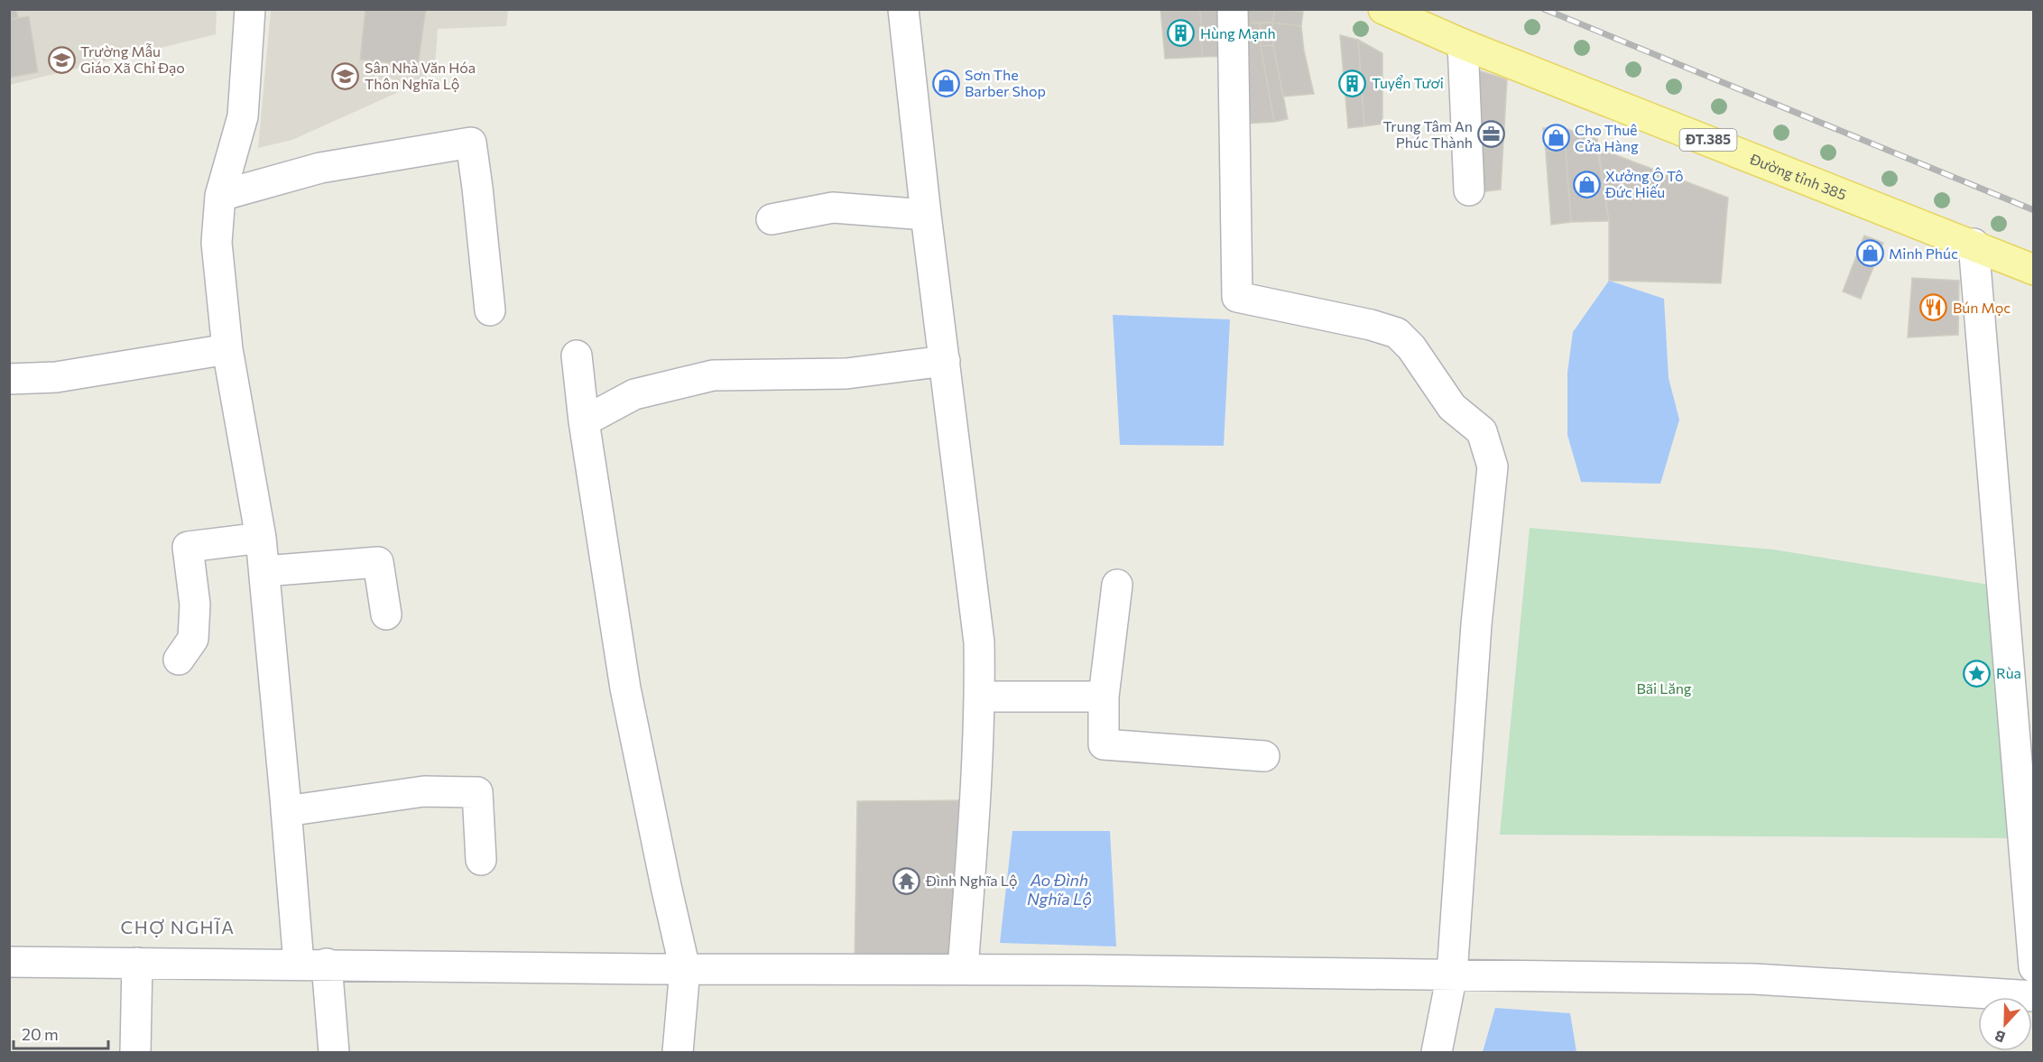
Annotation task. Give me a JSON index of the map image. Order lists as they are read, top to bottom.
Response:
{
  "streets": {
    "main road": ["ĐT.385", "Đường tỉnh 385"]
  },
  "districts": ["CHỢ NGHĨA"],
  "water": ["Ao Đình Nghĩa Lộ"],
  "parks": ["Bãi Lăng"],
  "places": {
    "building": ["Hùng Mạnh", "Tuyển Tươi"],
    "school or university": ["Trường Mẫu Giáo Xã Chỉ Đạo", "Sân Nhà Văn Hóa Thôn Nghĩa Lộ"],
    "shop": [
      "Sơn The Barber Shop",
      "Cho Thuê Cửa Hàng",
      "Xưởng Ô Tô Đức Hiếu",
      "Minh Phúc"
    ],
    "office": ["Trung Tâm An Phúc Thành"],
    "restaurant": ["Bún Mọc"],
    "place": ["Rùa"],
    "temple": ["Đình Nghĩa Lộ"]
  },
  "scale_bar": "20 m",
  "north": "bottom"
}
